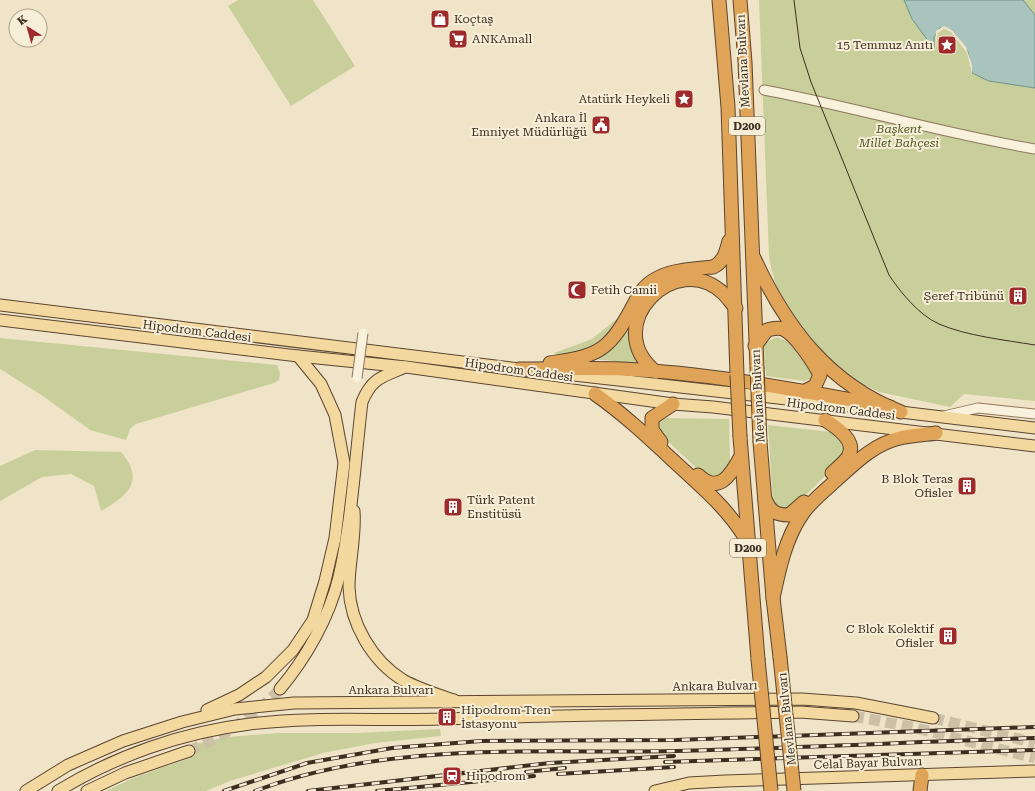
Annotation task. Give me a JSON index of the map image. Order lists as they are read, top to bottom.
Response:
{
  "streets": {
    "highway": ["Mevlana Bulvarı", "D200"],
    "main road": ["Hipodrom Caddesi", "Ankara Bulvarı", "Celal Bayar Bulvarı"]
  },
  "parks": ["Başkent Millet Bahçesi"],
  "places": {
    "shop": ["Koçtaş"],
    "supermarket": ["ANKAmall"],
    "place": ["15 Temmuz Anıtı", "Atatürk Heykeli"],
    "public building": ["Ankara İl Emniyet Müdürlüğü"],
    "mosque": ["Fetih Camii"],
    "building": [
      "Şeref Tribünü",
      "B Blok Teras Ofisler",
      "Türk Patent Enstitüsü",
      "C Blok Kolektif Ofisler",
      "Hipodrom Tren İstasyonu"
    ],
    "station": ["Hipodrom"]
  },
  "north": "top left"
}
